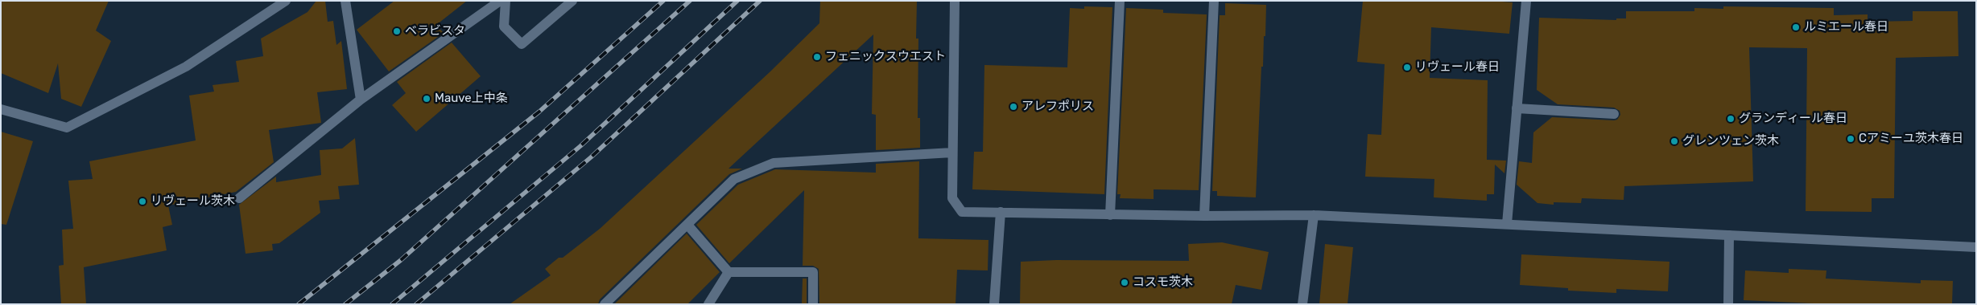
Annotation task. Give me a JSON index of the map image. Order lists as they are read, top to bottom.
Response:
{
  "places": [
    "ルミエール春日",
    "ベラビスタ",
    "フェニックスウエスト",
    "リヴェール春日",
    "Mauve上中条",
    "アレフポリス",
    "グランディール春日",
    "Cアミーユ茨木春日",
    "グレンツェン茨木",
    "リヴェール茨木",
    "コスモ茨木"
  ]
}
